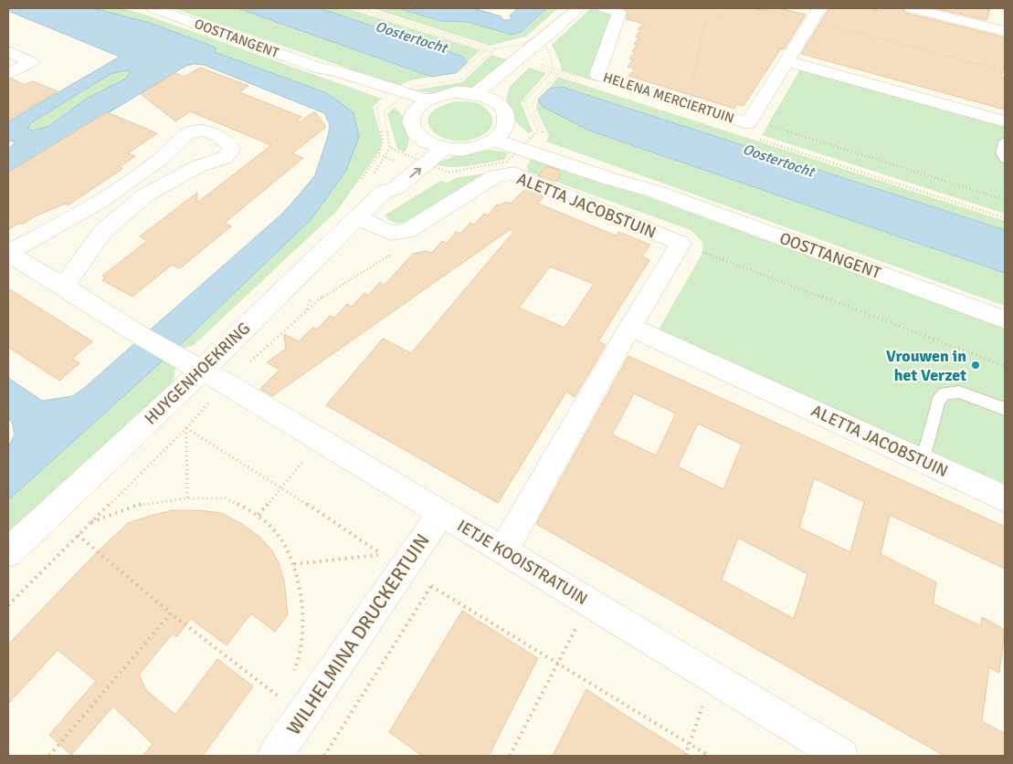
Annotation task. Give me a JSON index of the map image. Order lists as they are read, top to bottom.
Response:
{
  "streets": {
    "street": [
      "OOSTTANGENT",
      "HELENA MERCIERTUIN",
      "ALETTA JACOBSTUIN",
      "HUYGENHOEKRING",
      "IETJE KOOISTRATUIN",
      "WILHELMINA DRUCKERTUIN"
    ]
  },
  "crossings": [
    ["OOSTTANGENT", "HUYGENHOEKRING"],
    ["ALETTA JACOBSTUIN", "HUYGENHOEKRING"],
    ["HUYGENHOEKRING", "IETJE KOOISTRATUIN"],
    ["IETJE KOOISTRATUIN", "WILHELMINA DRUCKERTUIN"]
  ],
  "water": ["Oostertocht"],
  "places": ["Vrouwen in het Verzet"]
}
